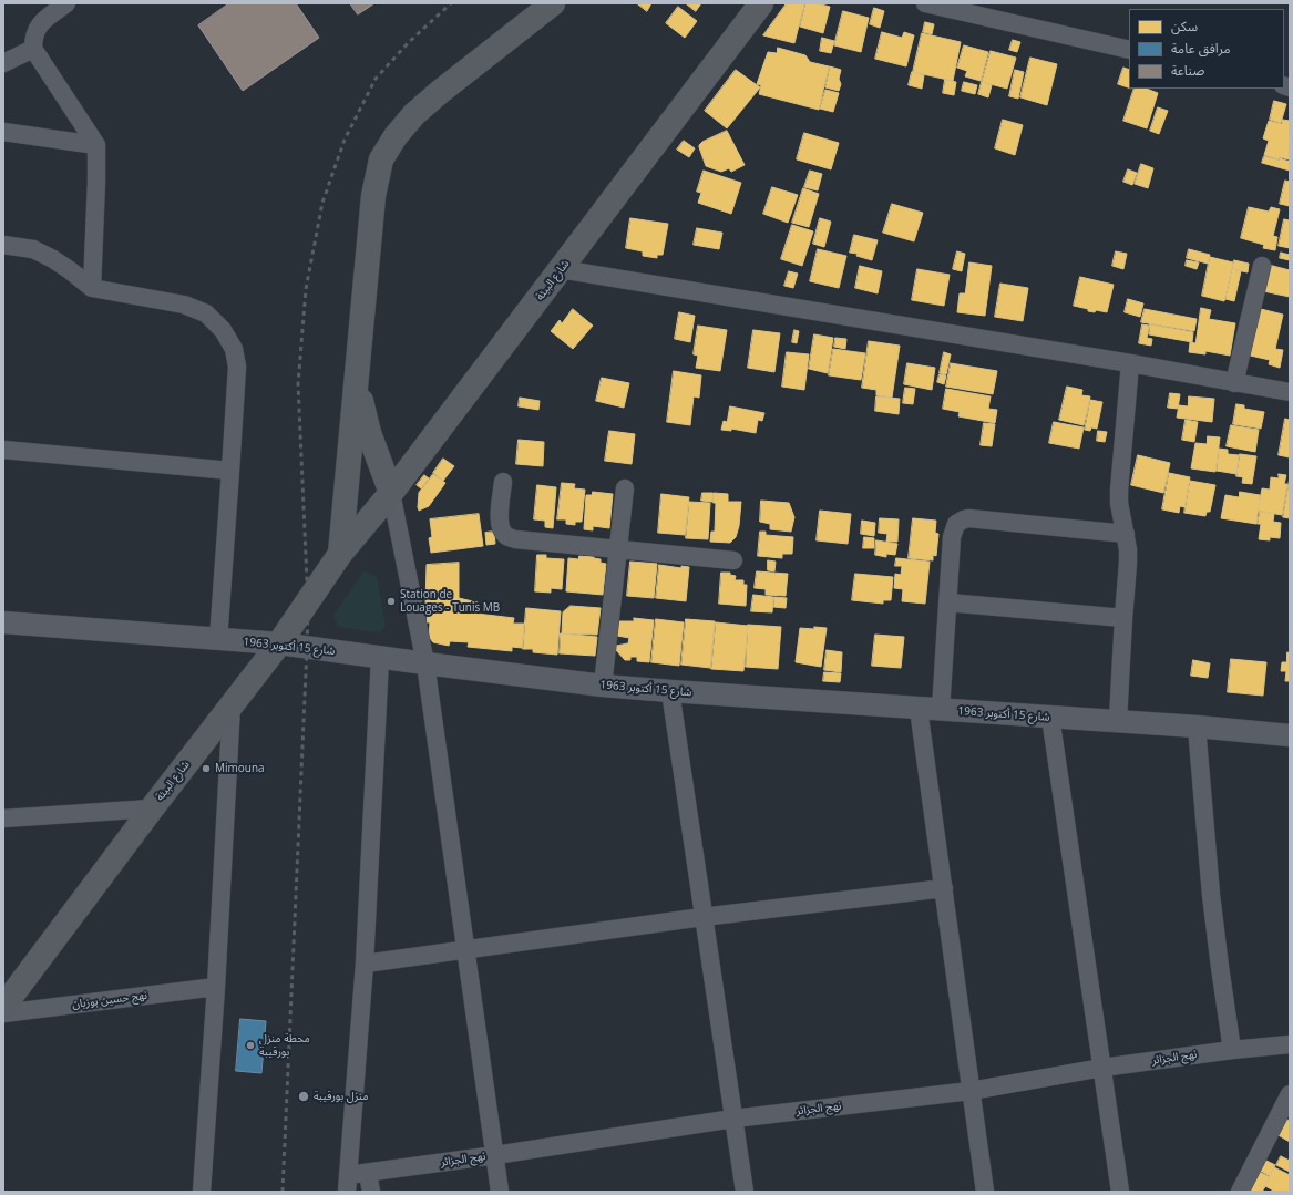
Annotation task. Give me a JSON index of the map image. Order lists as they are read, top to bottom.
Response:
{
  "streets": {
    "main road": ["شارع البيئة"],
    "street": ["شارع 15 أكتوبر 1963", "نهج حسين بوزيان", "نهج الجزائر"]
  },
  "crossings": [
    ["شارع البيئة", "شارع 15 أكتوبر 1963"]
  ],
  "places": [
    "Station de Louages - Tunis MB",
    "Mimouna",
    "محطة منزل بورقيبة",
    "منزل بورقيبة"
  ],
  "legend": ["سكن", "مرافق عامة", "صناعة"]
}
